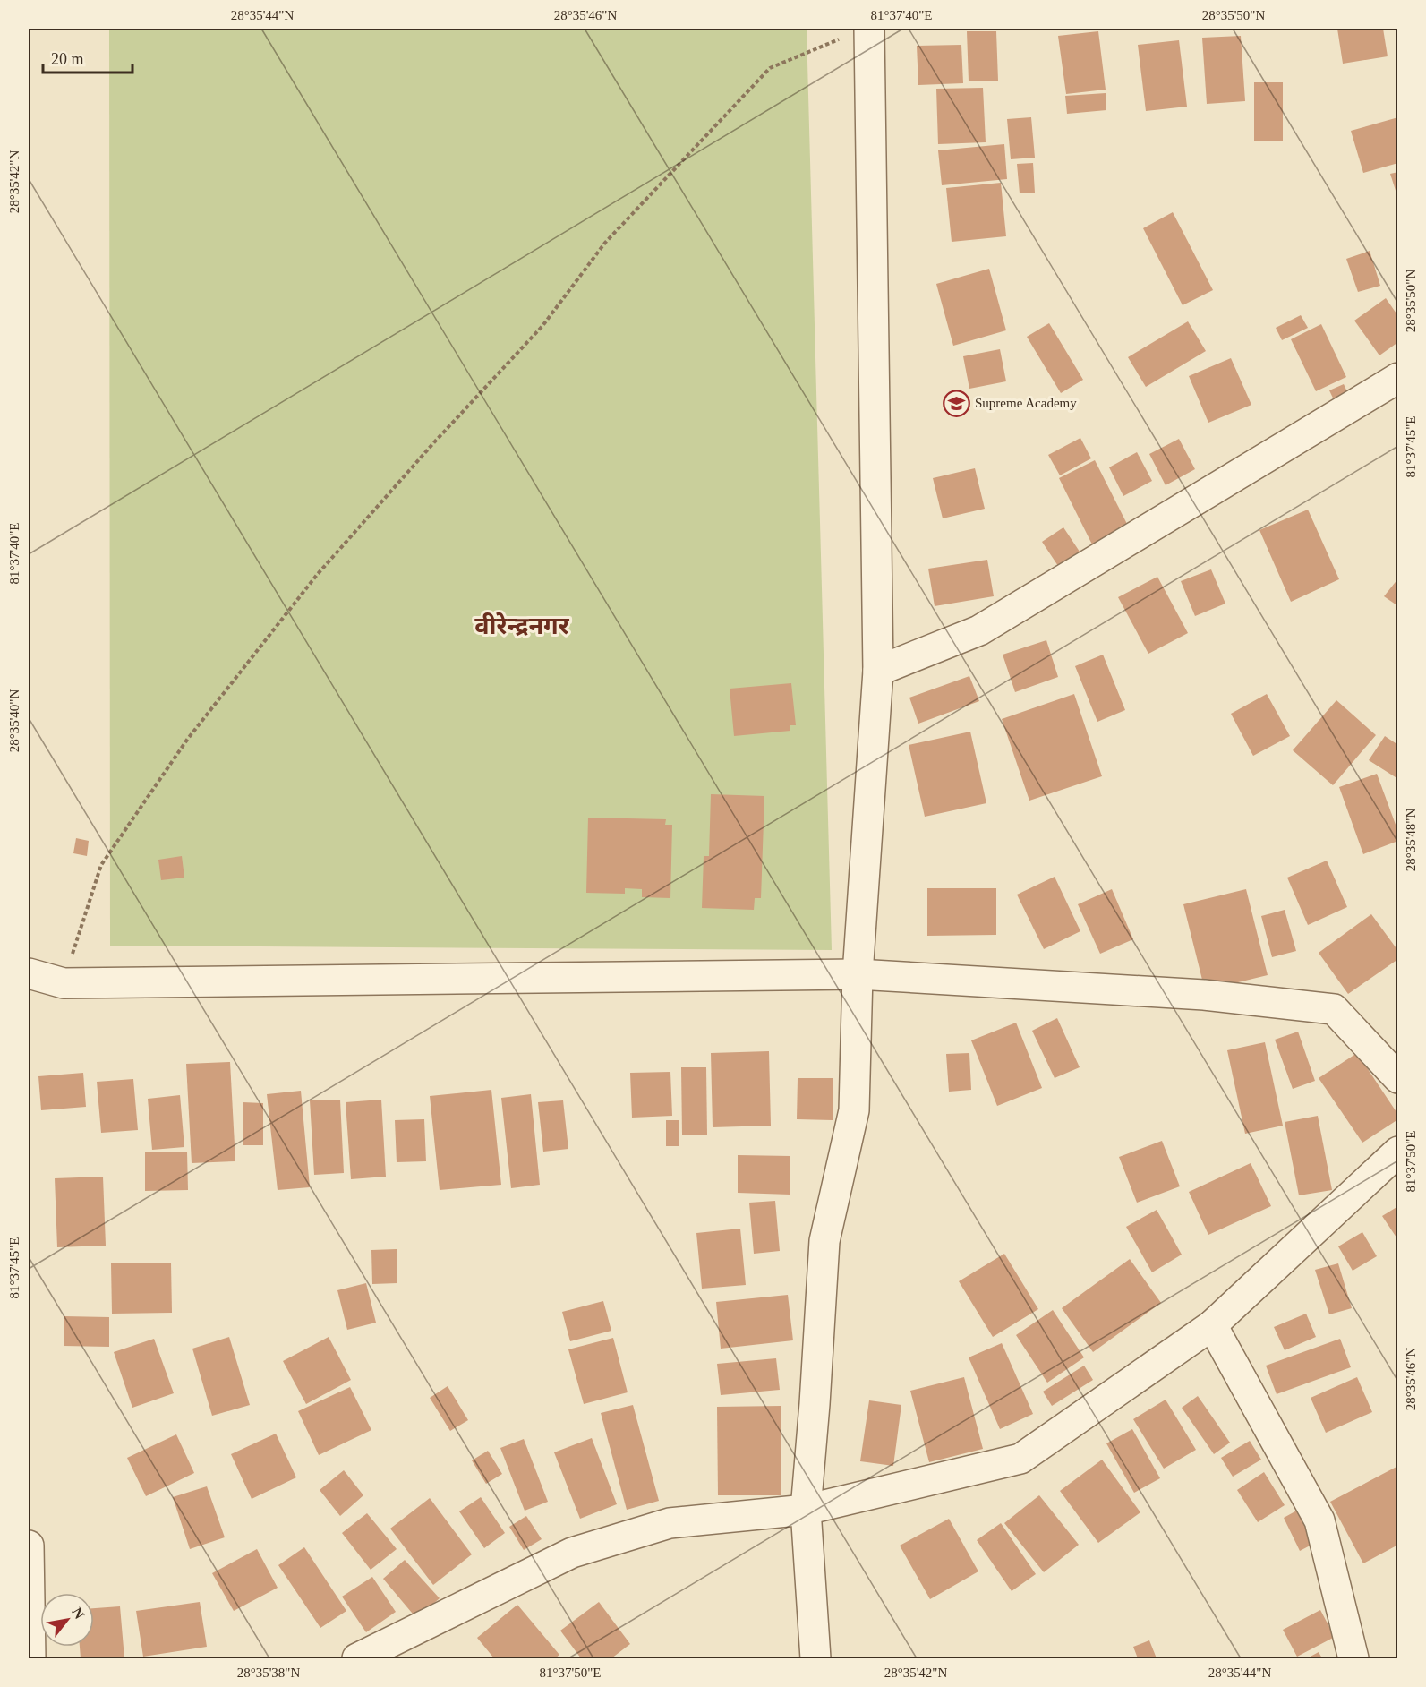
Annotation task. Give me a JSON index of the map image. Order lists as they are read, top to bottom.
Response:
{
  "districts": ["वीरेन्द्रनगर"],
  "places": {
    "school or university": ["Supreme Academy"]
  },
  "scale_bar": "20 m",
  "north": "top right",
  "coordinates": [
    "28°35'44\"N",
    "28°35'46\"N",
    "81°37'40\"E",
    "28°35'50\"N",
    "28°35'42\"N",
    "81°37'45\"E",
    "28°35'40\"N",
    "28°35'48\"N",
    "81°37'50\"E",
    "28°35'38\"N"
  ]
}
